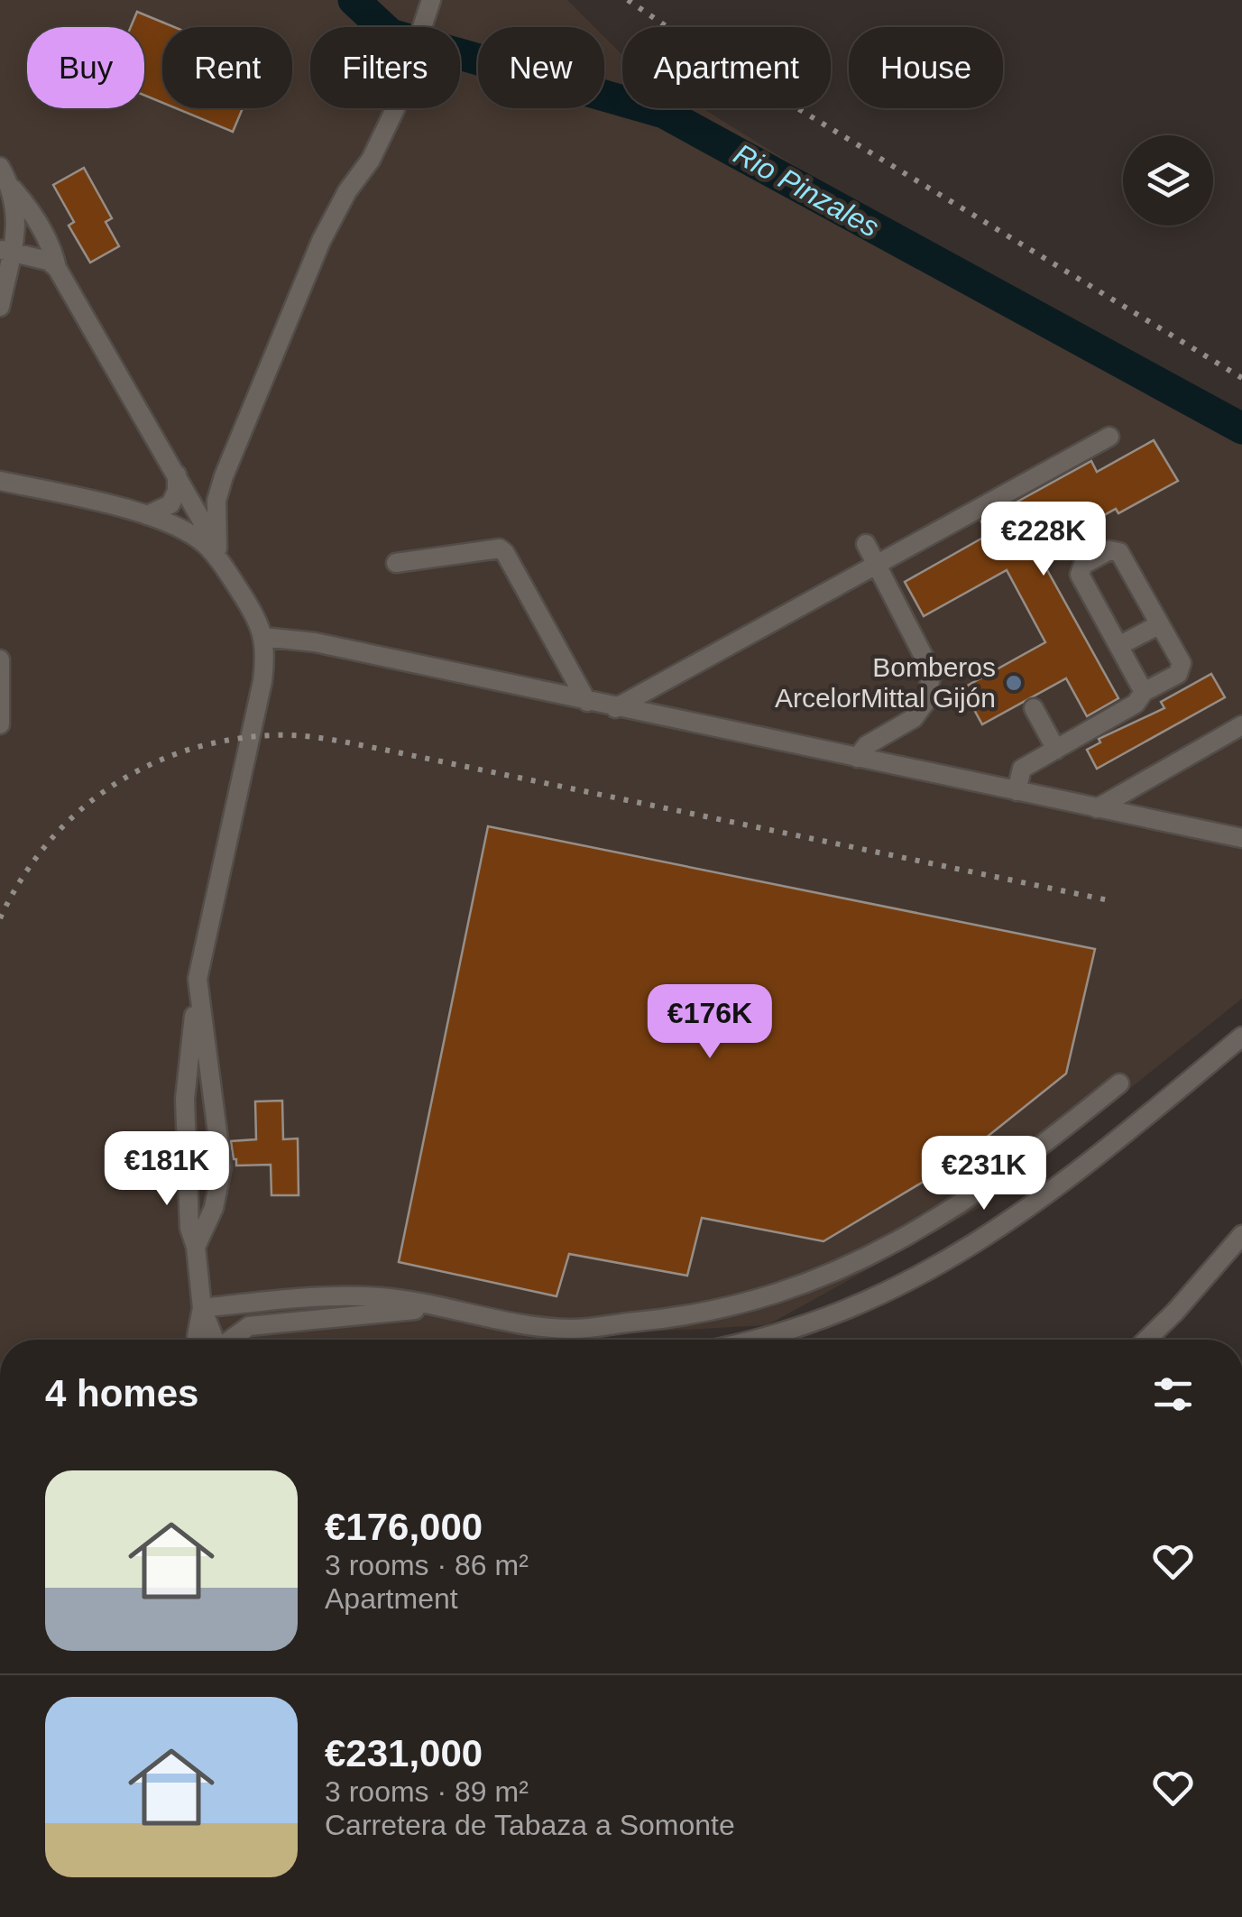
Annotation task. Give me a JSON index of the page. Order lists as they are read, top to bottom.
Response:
{
  "water": ["Rio Pinzales"],
  "places": ["Bomberos ArcelorMittal Gijón"],
  "page": {
    "chip": [
      "Buy",
      "Rent",
      "Filters",
      "New",
      "Apartment",
      "House"
    ],
    "price": [
      "€228K",
      "€176K",
      "€181K",
      "€231K"
    ],
    "heading": "4 homes",
    "list": [
      {
        "name": "€176,000",
        "note": "3 rooms · 86 m² · Apartment"
      },
      {
        "name": "€231,000",
        "note": "3 rooms · 89 m² · Carretera de Tabaza a Somonte"
      }
    ]
  }
}
